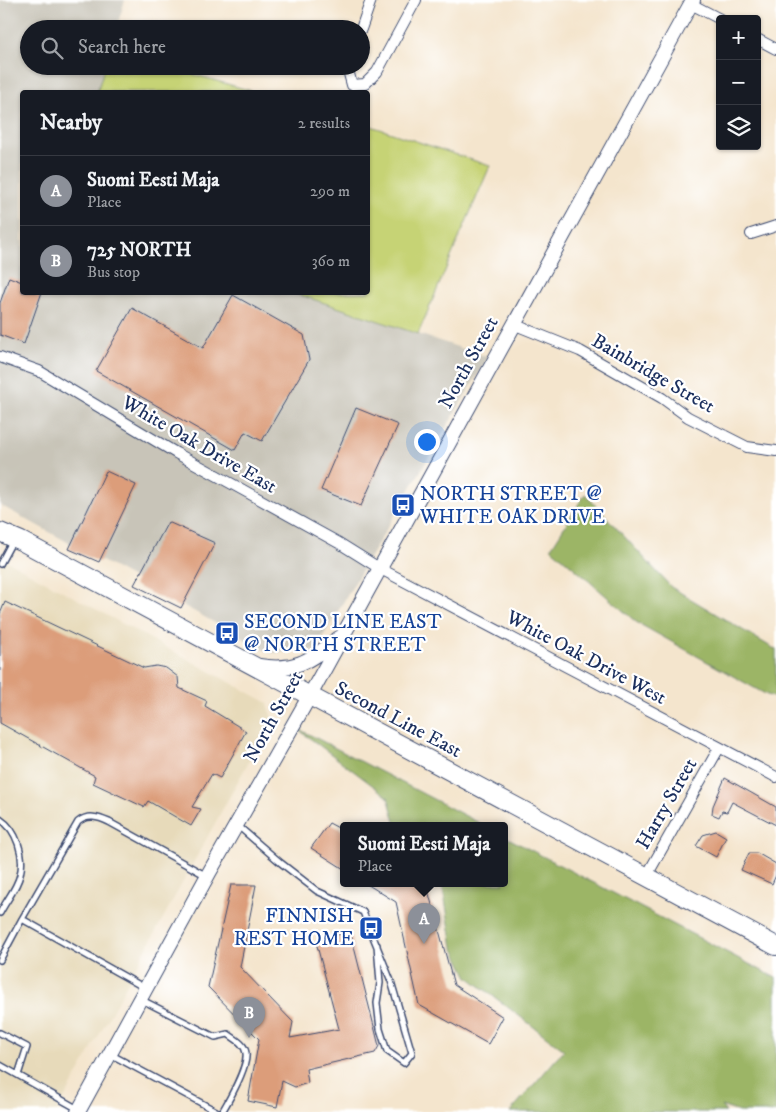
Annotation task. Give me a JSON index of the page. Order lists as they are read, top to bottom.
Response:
{
  "streets": {
    "highway": ["Second Line East"],
    "main road": ["North Street"],
    "street": [
      "Bainbridge Street",
      "White Oak Drive East",
      "White Oak Drive West",
      "Harry Street"
    ]
  },
  "crossings": [
    ["North Street", "Bainbridge Street"],
    ["North Street", "White Oak Drive East"],
    ["North Street", "White Oak Drive West"],
    ["North Street", "Second Line East"],
    ["White Oak Drive East", "White Oak Drive West"],
    ["White Oak Drive West", "Harry Street"],
    ["Second Line East", "Harry Street"]
  ],
  "places": {
    "bus stop": ["NORTH STREET @ WHITE OAK DRIVE", "SECOND LINE EAST @ NORTH STREET", "FINNISH REST HOME"]
  },
  "page": {
    "map_buttons": ["+", "−"],
    "search": "Search here",
    "heading": ["Nearby", "2 results"],
    "list": [
      {
        "mark": "A",
        "name": "Suomi Eesti Maja",
        "note": "Place",
        "value": "290 m"
      },
      {
        "mark": "B",
        "name": "725 NORTH",
        "note": "Bus stop",
        "value": "360 m"
      }
    ],
    "popup": ["Suomi Eesti Maja", "Place"],
    "pins": ["A", "B"]
  }
}
